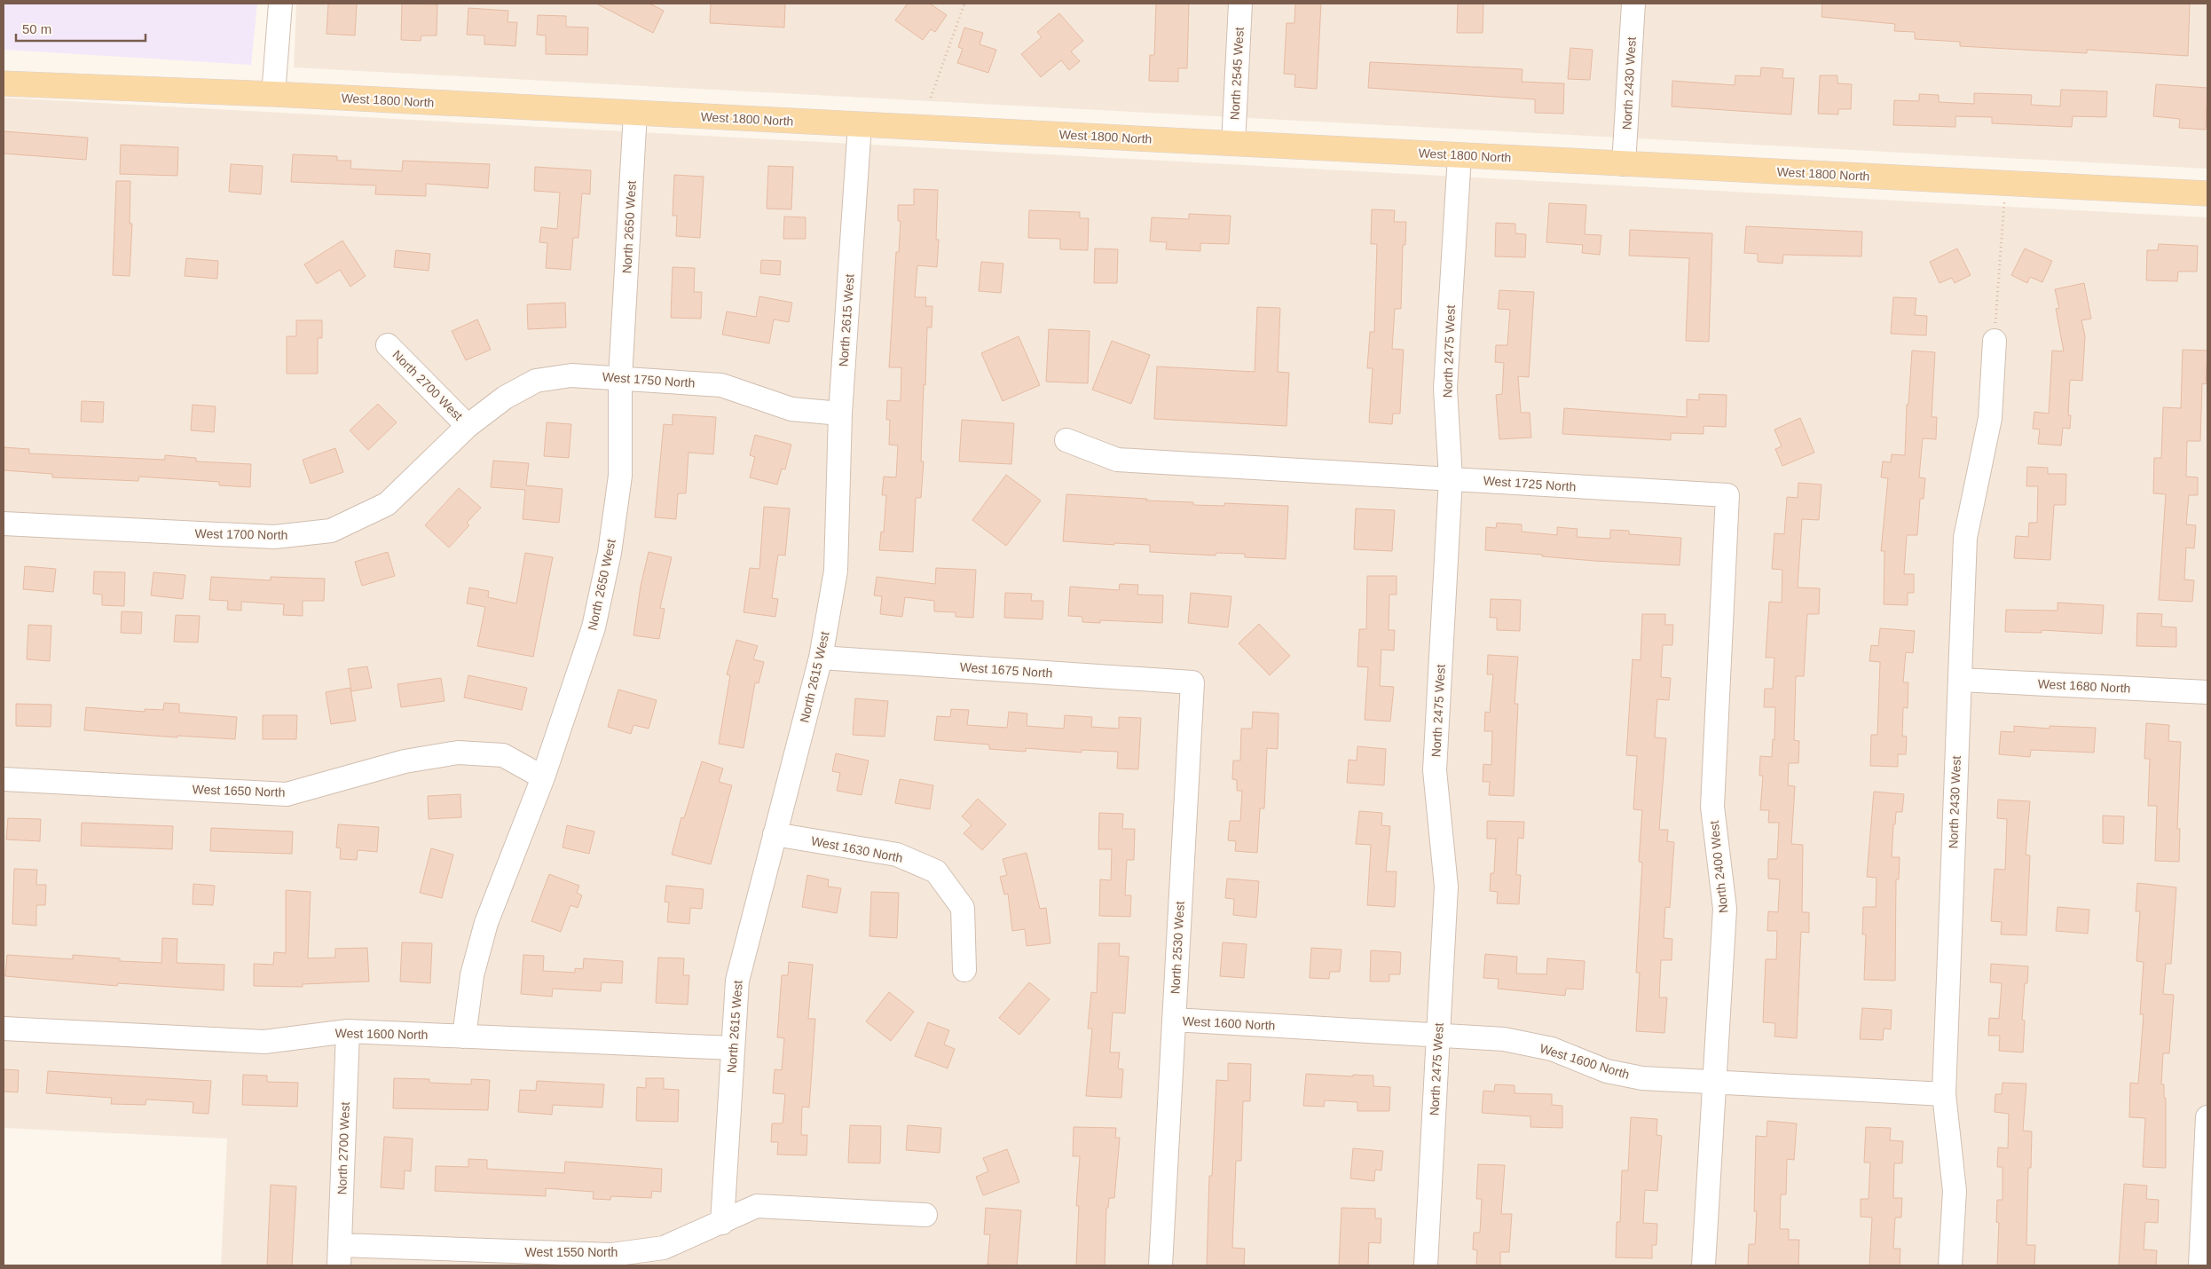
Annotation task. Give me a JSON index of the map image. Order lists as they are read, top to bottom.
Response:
{
  "streets": {
    "main road": ["West 1800 North"],
    "street": [
      "North 2545 West",
      "North 2430 West",
      "North 2650 West",
      "North 2615 West",
      "North 2475 West",
      "West 1750 North",
      "North 2700 West",
      "West 1725 North",
      "West 1700 North",
      "West 1675 North",
      "West 1680 North",
      "West 1650 North",
      "West 1630 North",
      "North 2400 West",
      "North 2530 West",
      "West 1600 North",
      "West 1550 North"
    ]
  },
  "crossings": [
    ["North 2545 West", "West 1800 North"],
    ["North 2430 West", "West 1800 North"],
    ["North 2430 West", "West 1680 North"],
    ["North 2430 West", "West 1600 North"],
    ["West 1800 North", "North 2650 West"],
    ["West 1800 North", "North 2615 West"],
    ["West 1800 North", "North 2475 West"],
    ["North 2650 West", "West 1750 North"],
    ["North 2650 West", "West 1650 North"],
    ["North 2650 West", "West 1600 North"],
    ["North 2615 West", "West 1750 North"],
    ["North 2615 West", "West 1675 North"],
    ["North 2615 West", "West 1630 North"],
    ["North 2615 West", "West 1600 North"],
    ["North 2615 West", "West 1550 North"],
    ["North 2475 West", "West 1725 North"],
    ["North 2475 West", "West 1600 North"],
    ["West 1750 North", "North 2700 West"],
    ["West 1750 North", "West 1700 North"],
    ["North 2700 West", "West 1700 North"],
    ["North 2700 West", "West 1600 North"],
    ["North 2700 West", "West 1550 North"],
    ["West 1725 North", "North 2400 West"],
    ["West 1675 North", "North 2530 West"],
    ["North 2400 West", "West 1600 North"],
    ["North 2530 West", "West 1600 North"]
  ],
  "scale_bar": "50 m"
}
